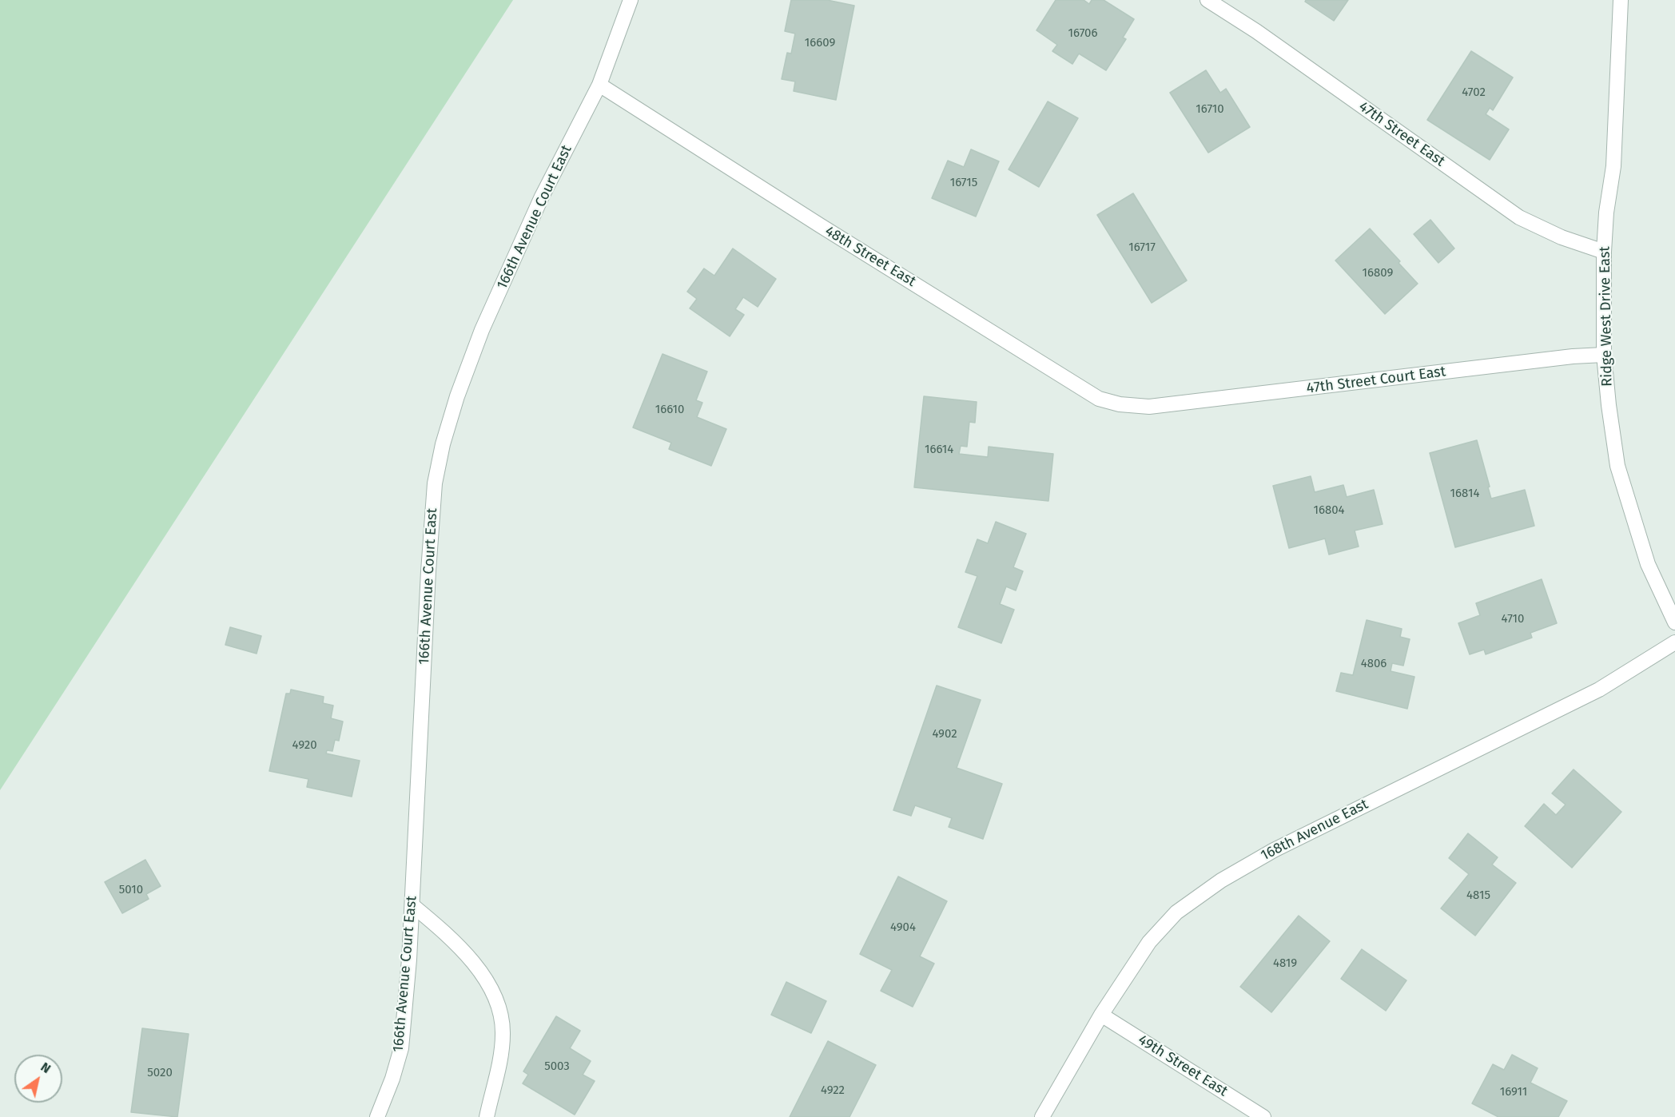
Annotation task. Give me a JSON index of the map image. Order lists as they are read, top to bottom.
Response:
{
  "streets": {
    "street": [
      "47th Street East",
      "166th Avenue Court East",
      "48th Street East",
      "Ridge West Drive East",
      "47th Street Court East",
      "168th Avenue East",
      "49th Street East"
    ]
  },
  "crossings": [
    ["47th Street East", "Ridge West Drive East"],
    ["166th Avenue Court East", "48th Street East"],
    ["48th Street East", "47th Street Court East"],
    ["Ridge West Drive East", "47th Street Court East"],
    ["168th Avenue East", "49th Street East"]
  ],
  "house_numbers": [
    "16706",
    "16609",
    "4702",
    "16710",
    "16715",
    "16717",
    "16809",
    "16610",
    "16614",
    "16814",
    "16804",
    "4710",
    "4806",
    "4902",
    "4920",
    "5010",
    "4815",
    "4904",
    "4819",
    "5003",
    "5020",
    "4922",
    "16911"
  ],
  "north": "top right"
}
